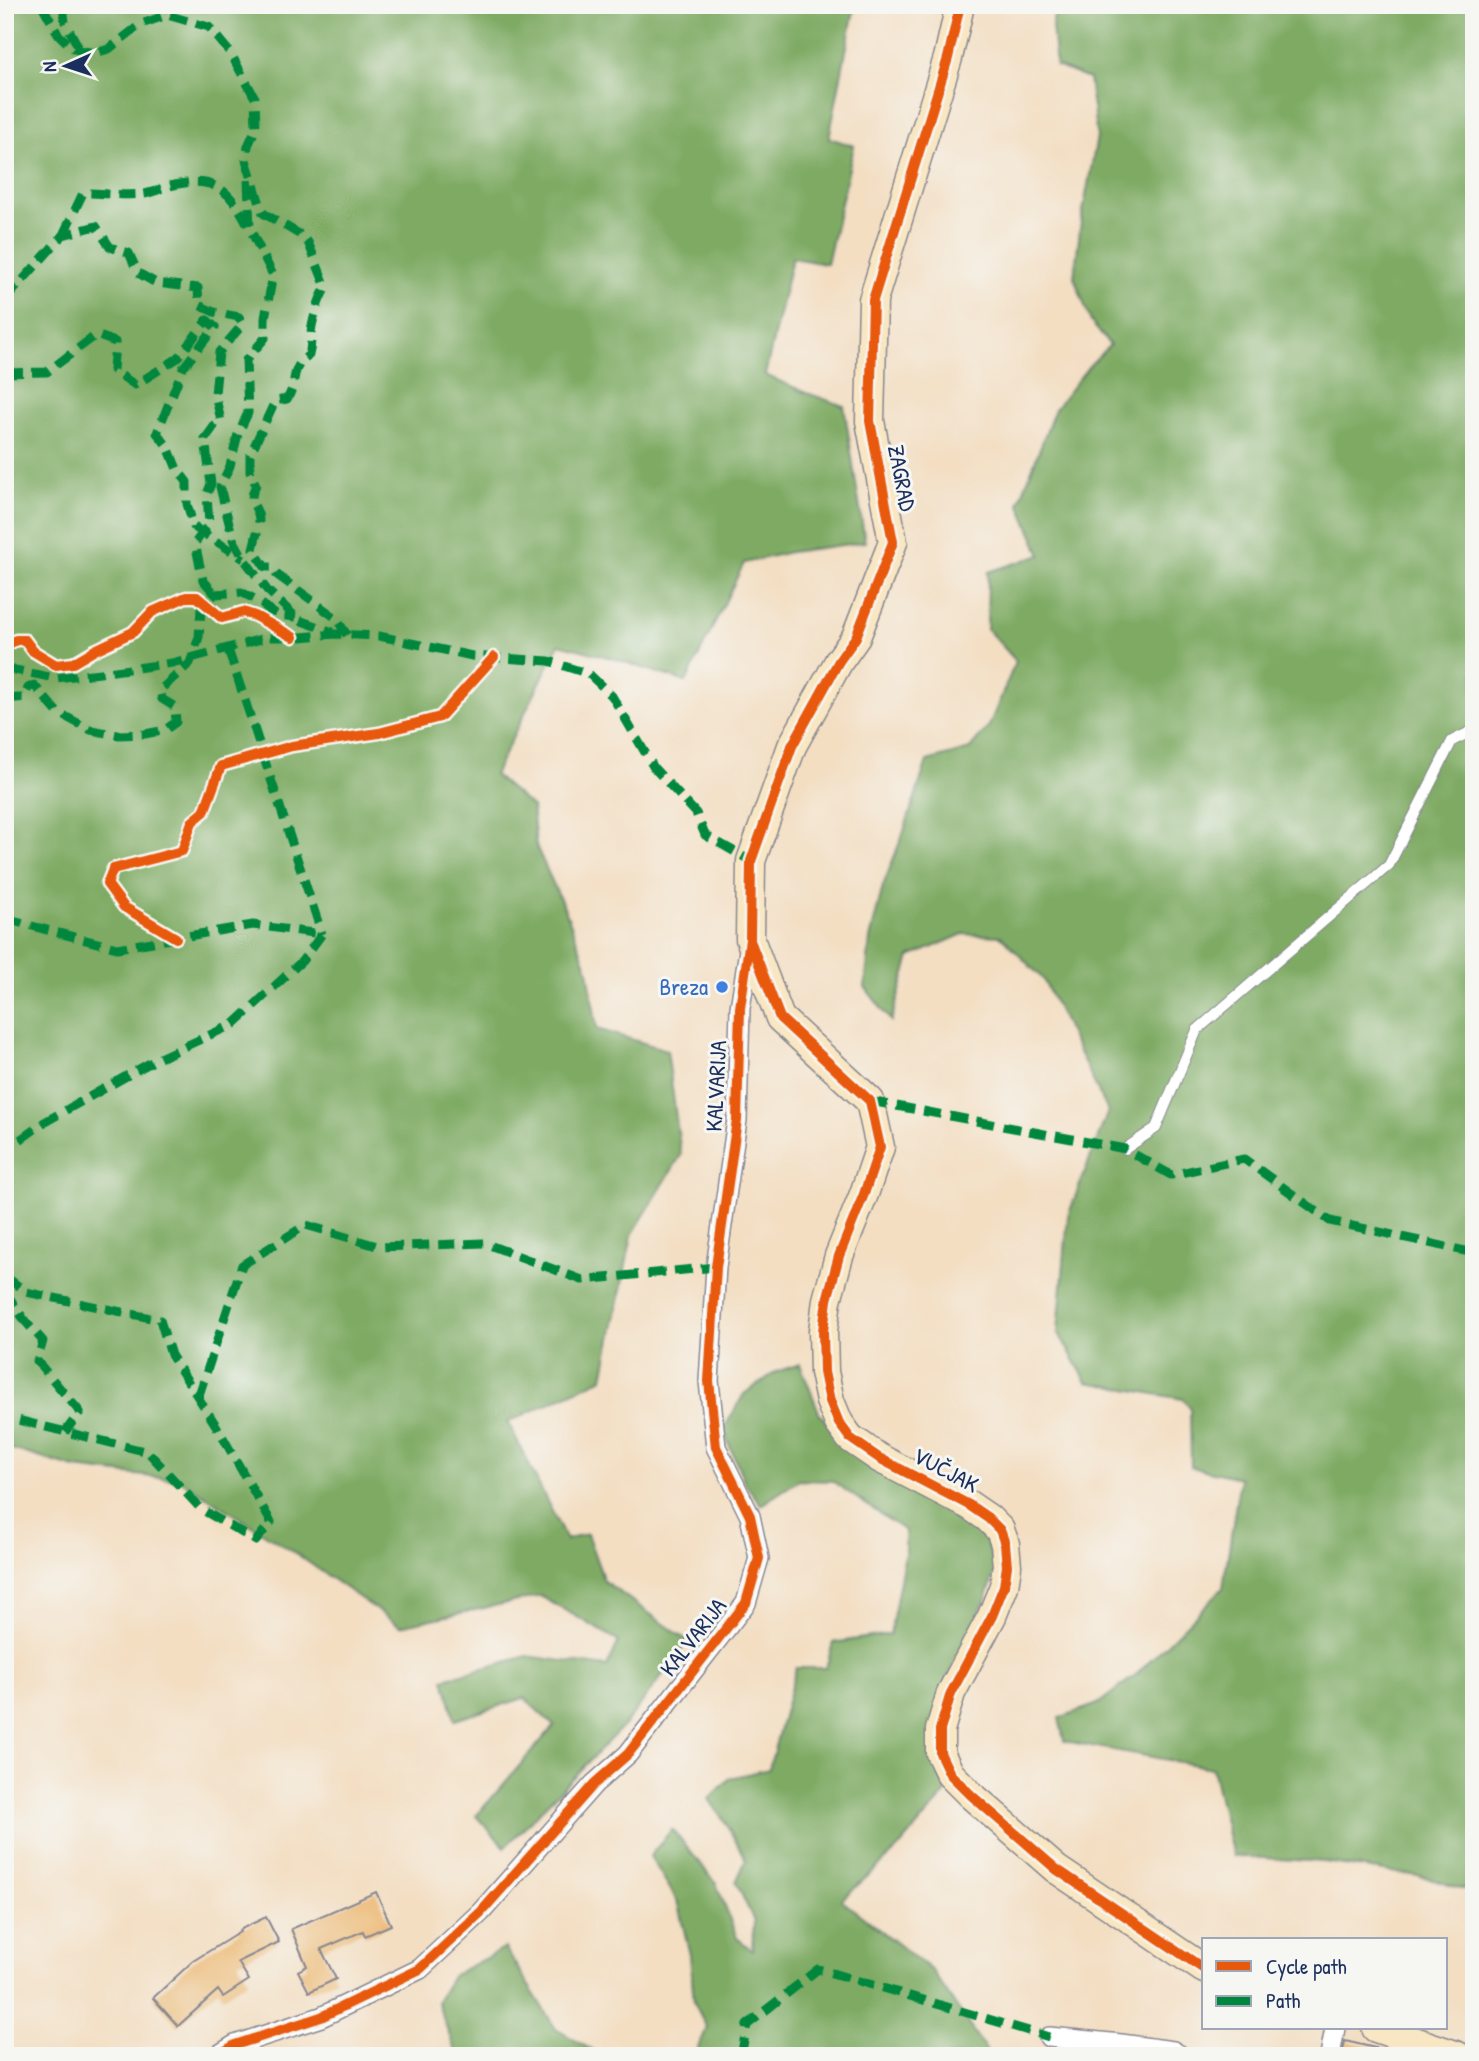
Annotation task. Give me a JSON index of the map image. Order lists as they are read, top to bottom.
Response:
{
  "streets": {
    "main road": ["ZAGRAD", "VUČJAK"],
    "street": ["KALVARIJA"]
  },
  "crossings": [
    ["ZAGRAD", "KALVARIJA"],
    ["ZAGRAD", "VUČJAK"],
    ["KALVARIJA", "VUČJAK"]
  ],
  "places": ["Breza"],
  "legend": ["Cycle path", "Path"],
  "north": "left"
}
